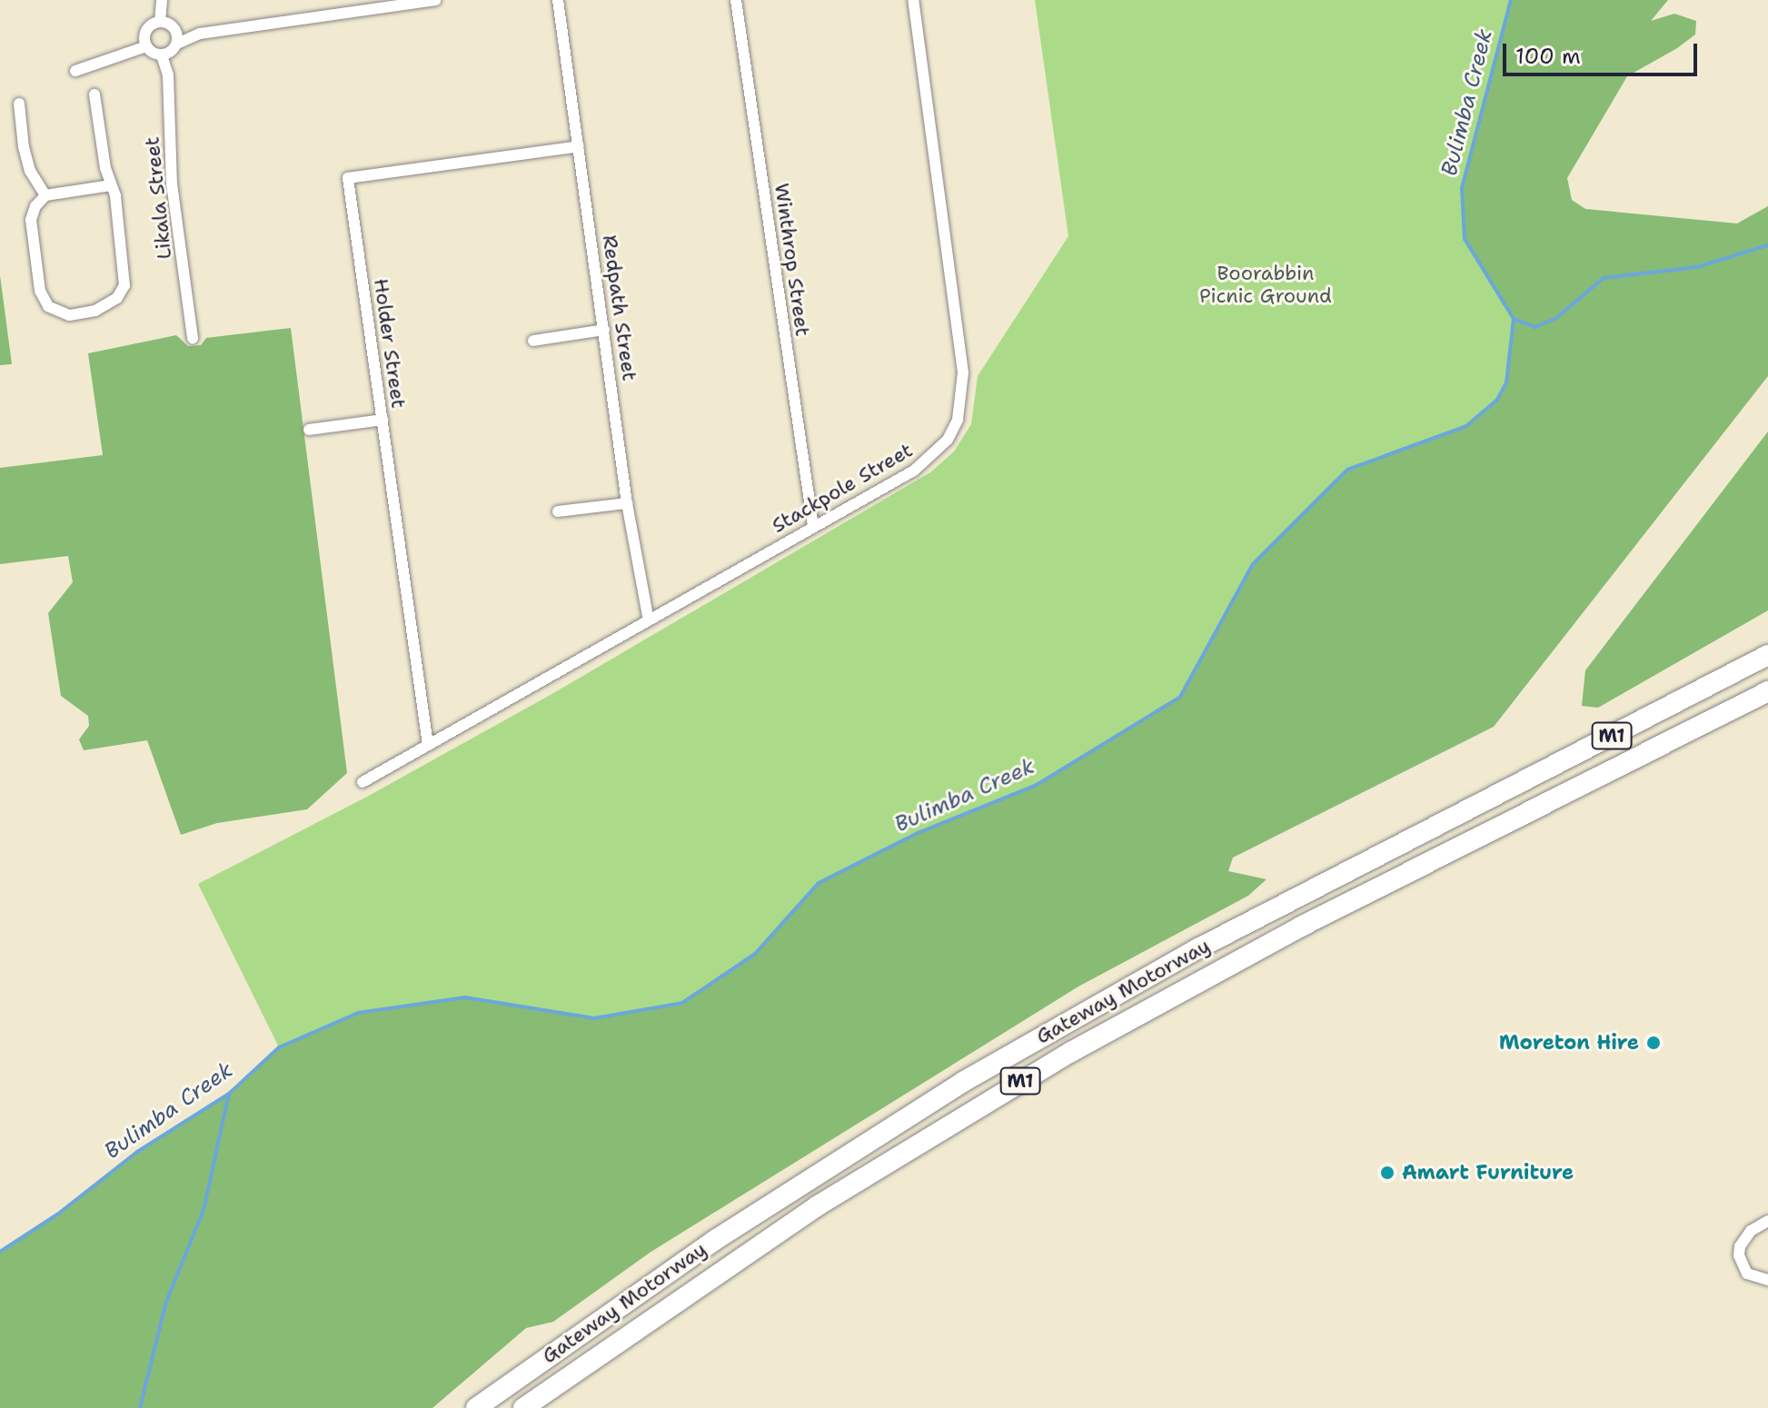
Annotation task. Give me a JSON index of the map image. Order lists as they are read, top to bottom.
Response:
{
  "streets": {
    "highway": ["M1", "Gateway Motorway"],
    "street": [
      "Likala Street",
      "Winthrop Street",
      "Redpath Street",
      "Holder Street",
      "Stackpole Street"
    ]
  },
  "crossings": [
    ["Winthrop Street", "Stackpole Street"],
    ["Redpath Street", "Holder Street"],
    ["Redpath Street", "Stackpole Street"],
    ["Holder Street", "Stackpole Street"]
  ],
  "water": ["Bulimba Creek"],
  "parks": ["Boorabbin Picnic Ground"],
  "places": ["Moreton Hire", "Amart Furniture"],
  "scale_bar": "100 m"
}
